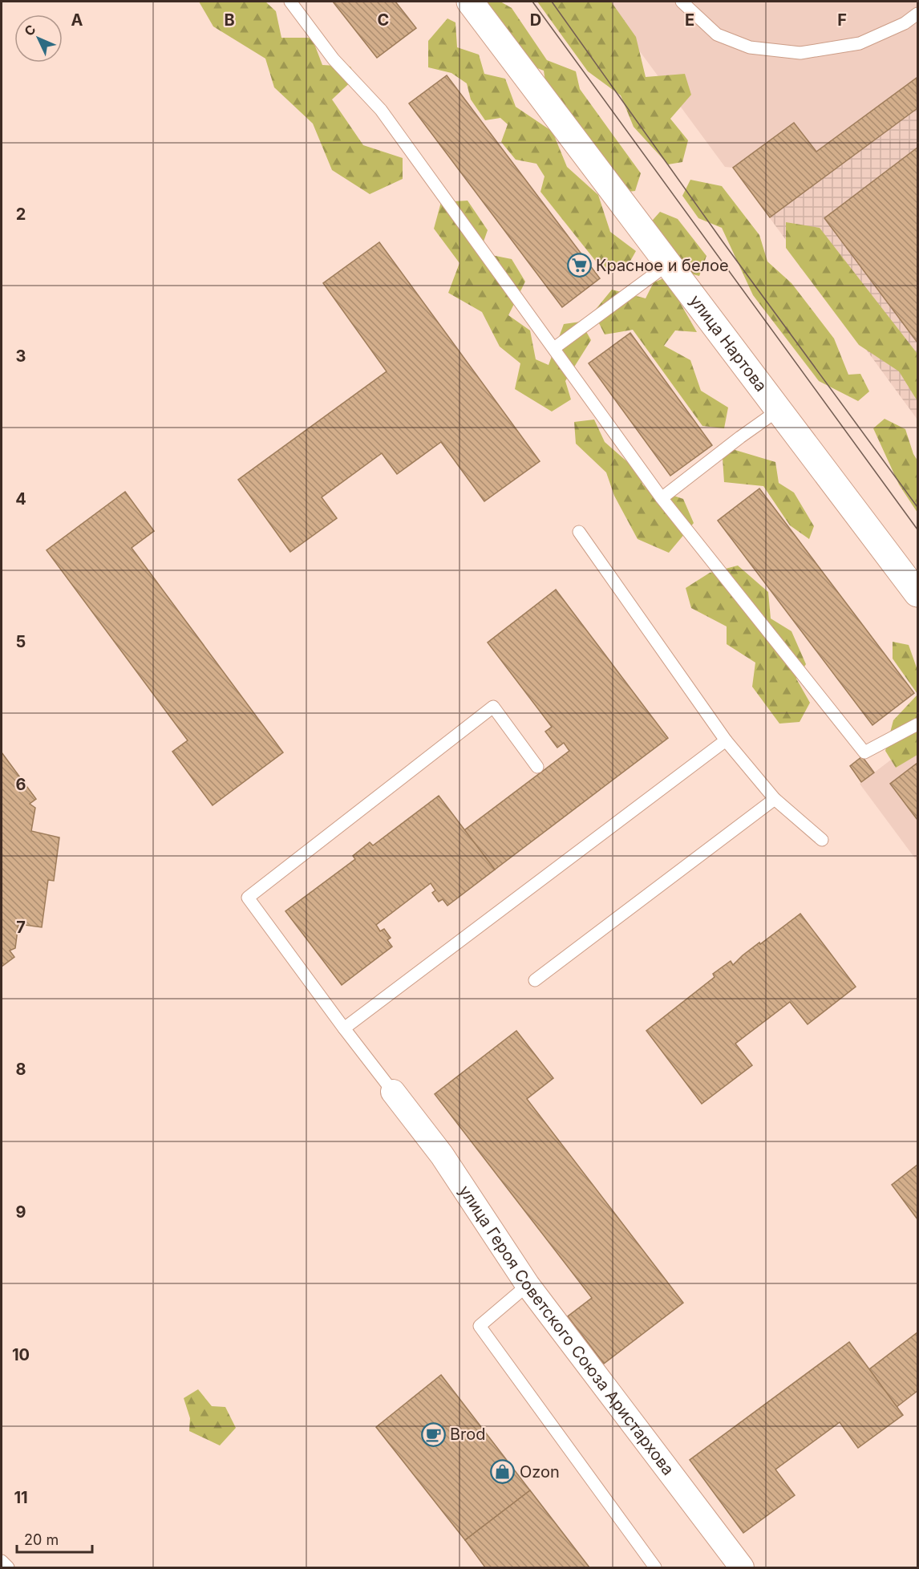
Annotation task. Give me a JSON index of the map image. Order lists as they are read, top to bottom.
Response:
{
  "streets": {
    "street": ["улица Нартова", "улица Героя Советского Союза Аристархова"]
  },
  "places": {
    "supermarket": ["Красное и белое"],
    "cafe": ["Brod"],
    "shop": ["Ozon"]
  },
  "scale_bar": "20 m",
  "north": "top left",
  "grid": {
    "columns": [
      "A",
      "B",
      "C",
      "D",
      "E",
      "F"
    ],
    "rows": [
      "2",
      "3",
      "4",
      "5",
      "6",
      "7",
      "8",
      "9",
      "10",
      "11"
    ]
  }
}
